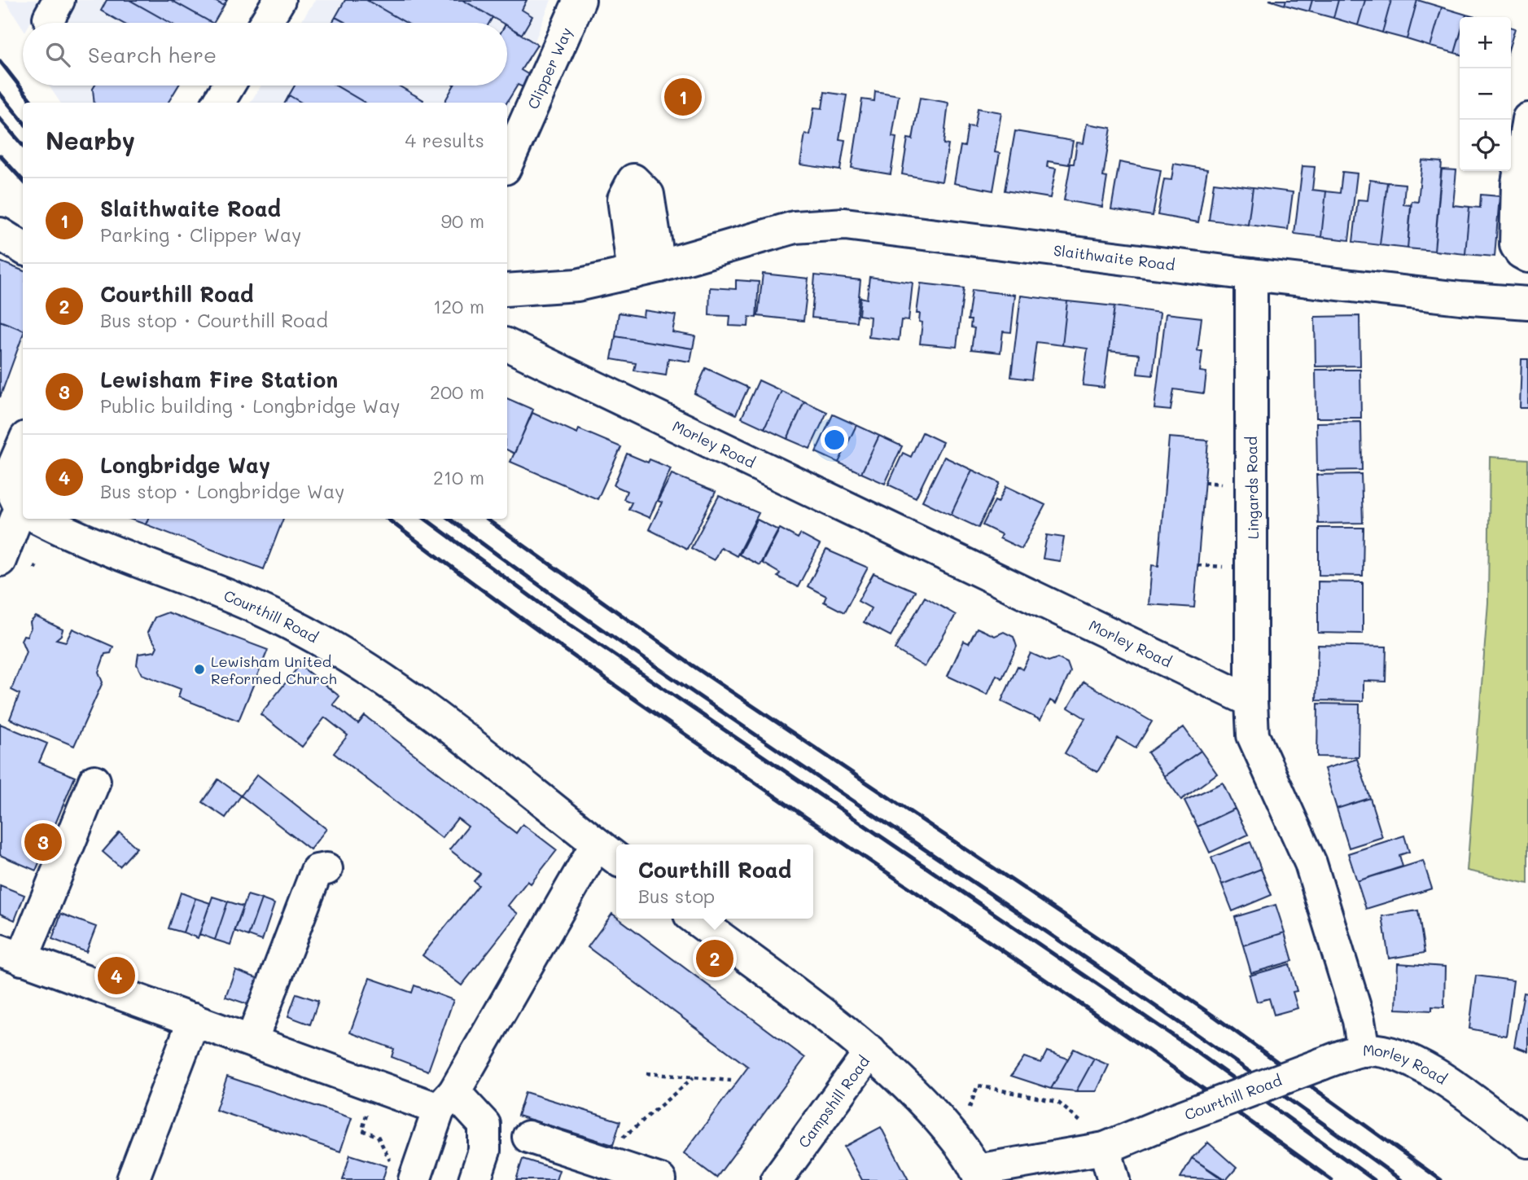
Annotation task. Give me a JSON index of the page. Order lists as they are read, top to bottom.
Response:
{
  "streets": {
    "main road": [
      "Clipper Way",
      "Slaithwaite Road",
      "Morley Road",
      "Lingards Road",
      "Courthill Road",
      "Campshill Road"
    ]
  },
  "crossings": [
    ["Slaithwaite Road", "Lingards Road"],
    ["Morley Road", "Lingards Road"],
    ["Morley Road", "Courthill Road"],
    ["Courthill Road", "Campshill Road"]
  ],
  "places": ["Lewisham United Reformed Church"],
  "page": {
    "map_buttons": ["+", "−"],
    "search": "Search here",
    "pins": [
      "1",
      "3",
      "2",
      "4"
    ],
    "heading": ["Nearby", "4 results"],
    "list": [
      {
        "mark": "1",
        "name": "Slaithwaite Road",
        "note": "Parking · Clipper Way",
        "value": "90 m"
      },
      {
        "mark": "2",
        "name": "Courthill Road",
        "note": "Bus stop · Courthill Road",
        "value": "120 m"
      },
      {
        "mark": "3",
        "name": "Lewisham Fire Station",
        "note": "Public building · Longbridge Way",
        "value": "200 m"
      },
      {
        "mark": "4",
        "name": "Longbridge Way",
        "note": "Bus stop · Longbridge Way",
        "value": "210 m"
      }
    ],
    "popup": ["Courthill Road", "Bus stop"]
  }
}
